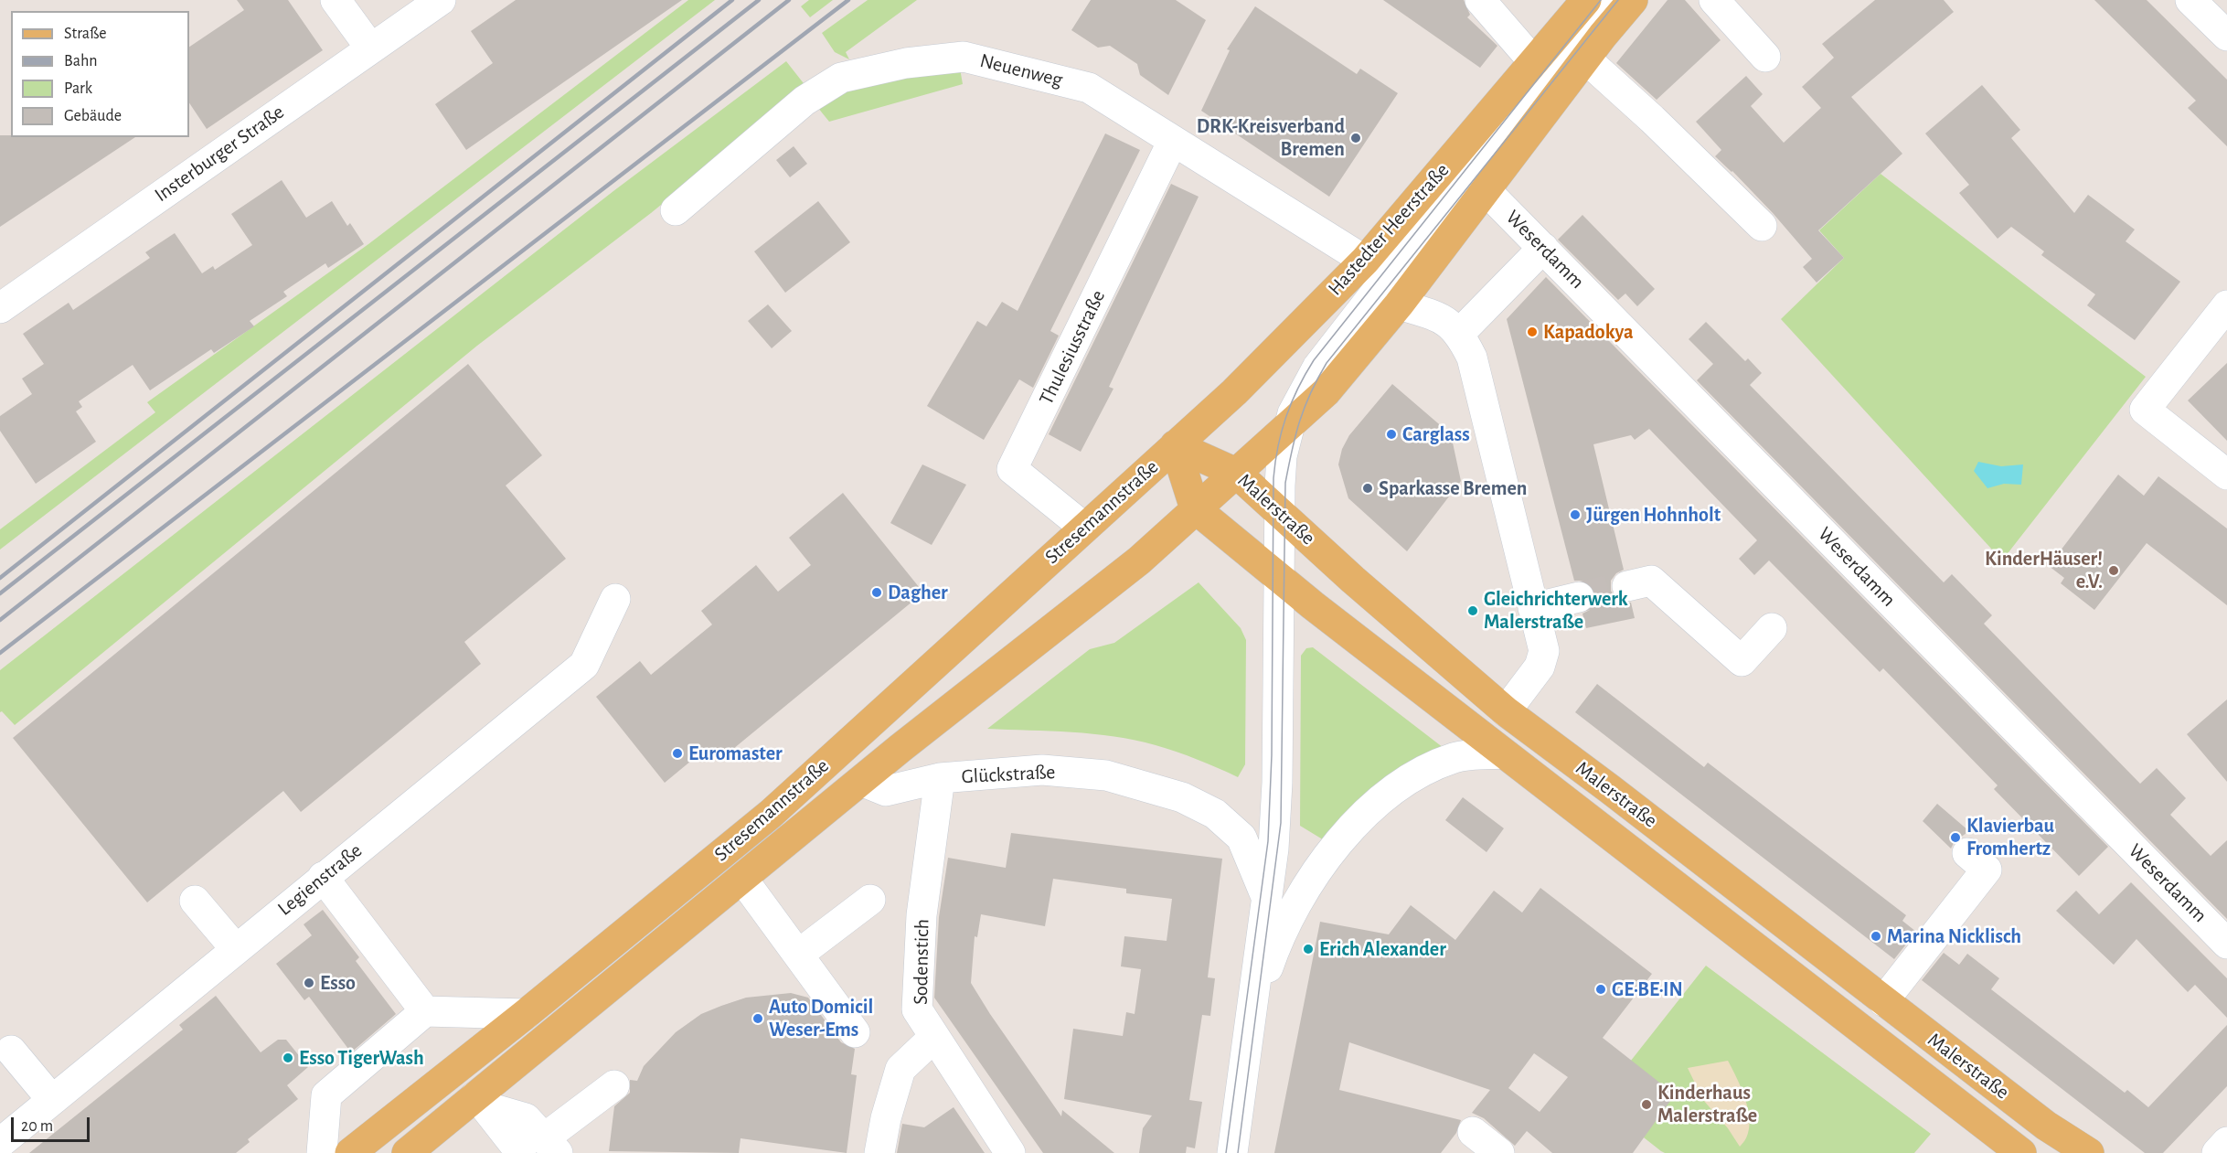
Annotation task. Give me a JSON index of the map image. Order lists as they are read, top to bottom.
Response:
{
  "streets": {
    "main road": ["Hastedter Heerstraße", "Malerstraße", "Stresemannstraße"],
    "street": [
      "Neuenweg",
      "Insterburger Straße",
      "Weserdamm",
      "Thulesiusstraße",
      "Glückstraße",
      "Legienstraße",
      "Sodenstich"
    ]
  },
  "crossings": [
    ["Neuenweg", "Hastedter Heerstraße"],
    ["Neuenweg", "Thulesiusstraße"],
    ["Hastedter Heerstraße", "Malerstraße"],
    ["Hastedter Heerstraße", "Stresemannstraße"],
    ["Thulesiusstraße", "Stresemannstraße"],
    ["Malerstraße", "Stresemannstraße"],
    ["Stresemannstraße", "Glückstraße"],
    ["Glückstraße", "Sodenstich"]
  ],
  "places": [
    "DRK-Kreisverband Bremen",
    "Kapadokya",
    "Carglass",
    "Sparkasse Bremen",
    "Jürgen Hohnholt",
    "KinderHäuser! e.V.",
    "Dagher",
    "Gleichrichterwerk Malerstraße",
    "Euromaster",
    "Klavierbau Fromhertz",
    "Marina Nicklisch",
    "Erich Alexander",
    "Esso",
    "GE·BE·IN",
    "Auto Domicil Weser-Ems",
    "Esso TigerWash",
    "Kinderhaus Malerstraße"
  ],
  "legend": [
    "Straße",
    "Bahn",
    "Park",
    "Gebäude"
  ],
  "scale_bar": "20 m"
}
